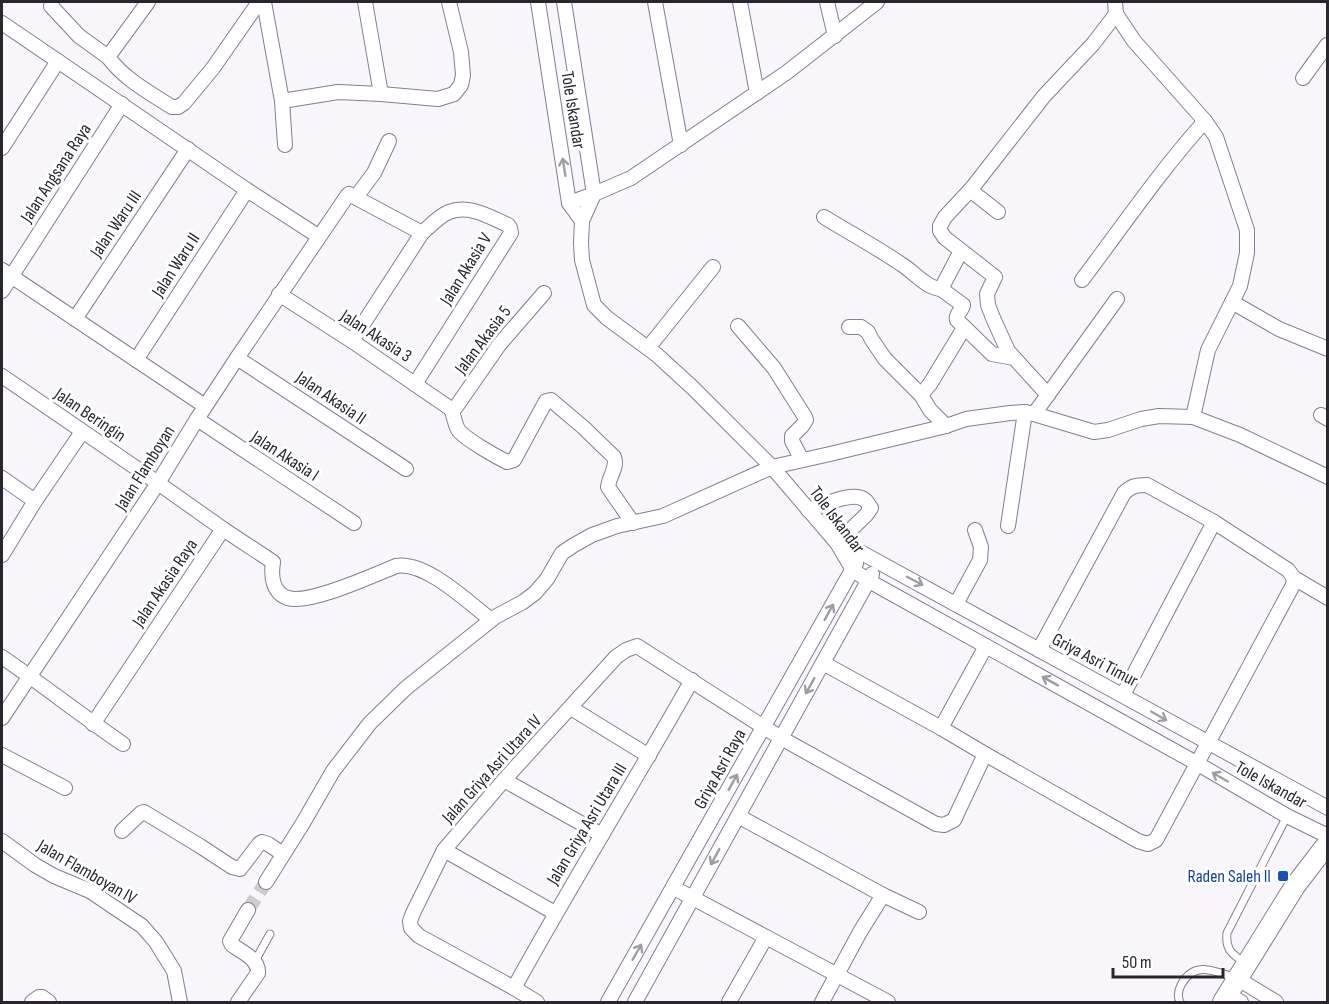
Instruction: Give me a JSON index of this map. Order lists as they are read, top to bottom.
{
  "streets": {
    "street": [
      "Tole Iskandar",
      "Jalan Angsana Raya",
      "Jalan Waru III",
      "Jalan Waru II",
      "Jalan Akasia V",
      "Jalan Akasia 3",
      "Jalan Akasia 5",
      "Jalan Akasia II",
      "Jalan Beringin",
      "Jalan Akasia I",
      "Jalan Flamboyan",
      "Jalan Akasia Raya",
      "Griya Asri Timur",
      "Jalan Griya Asri Utara IV",
      "Griya Asri Raya",
      "Jalan Griya Asri Utara III",
      "Jalan Flamboyan IV"
    ]
  },
  "crossings": [
    ["Tole Iskandar", "Griya Asri Timur"],
    ["Tole Iskandar", "Griya Asri Raya"],
    ["Jalan Akasia V", "Jalan Akasia 3"],
    ["Jalan Akasia 3", "Jalan Akasia 5"],
    ["Jalan Akasia 3", "Jalan Flamboyan"],
    ["Jalan Akasia II", "Jalan Flamboyan"],
    ["Jalan Beringin", "Jalan Flamboyan"],
    ["Jalan Beringin", "Jalan Akasia Raya"],
    ["Jalan Akasia I", "Jalan Flamboyan"],
    ["Jalan Flamboyan", "Jalan Akasia Raya"],
    ["Griya Asri Timur", "Griya Asri Raya"],
    ["Jalan Griya Asri Utara IV", "Jalan Griya Asri Utara III"]
  ],
  "places": {
    "transit": ["Raden Saleh II"]
  },
  "scale_bar": "50 m"
}
